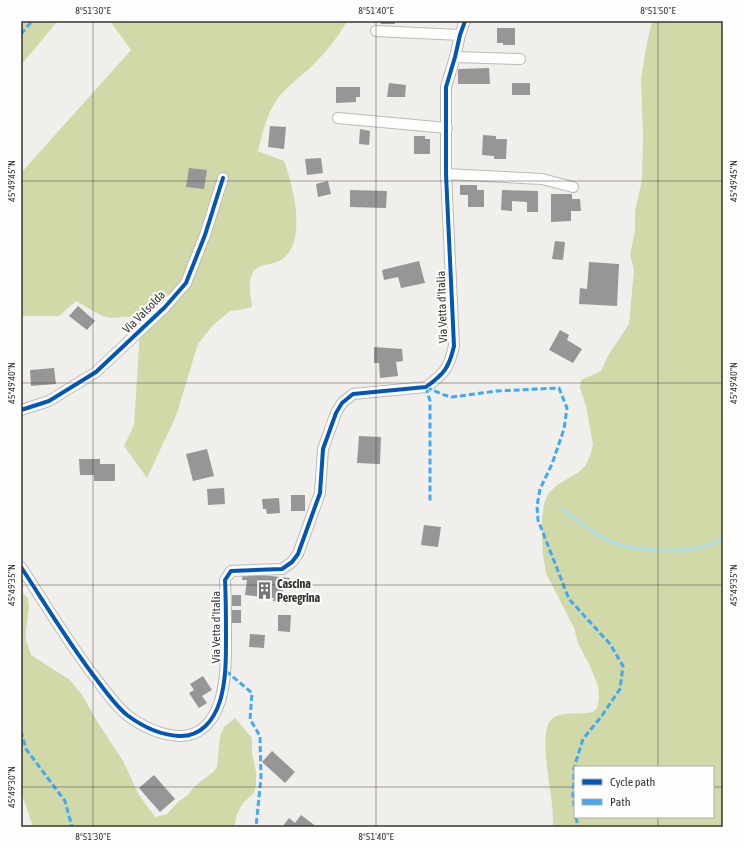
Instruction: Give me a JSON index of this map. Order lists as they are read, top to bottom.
{
  "streets": {
    "street": ["Via Vetta d'Italia", "Via Valsolda"]
  },
  "places": {
    "building": ["Cascina Peregrina"]
  },
  "legend": ["Cycle path", "Path"],
  "coordinates": [
    "8°51'30\"E",
    "8°51'40\"E",
    "8°51'50\"E",
    "45°49'45\"N",
    "45°49'40\"N",
    "45°49'35\"N",
    "45°49'30\"N"
  ]
}
